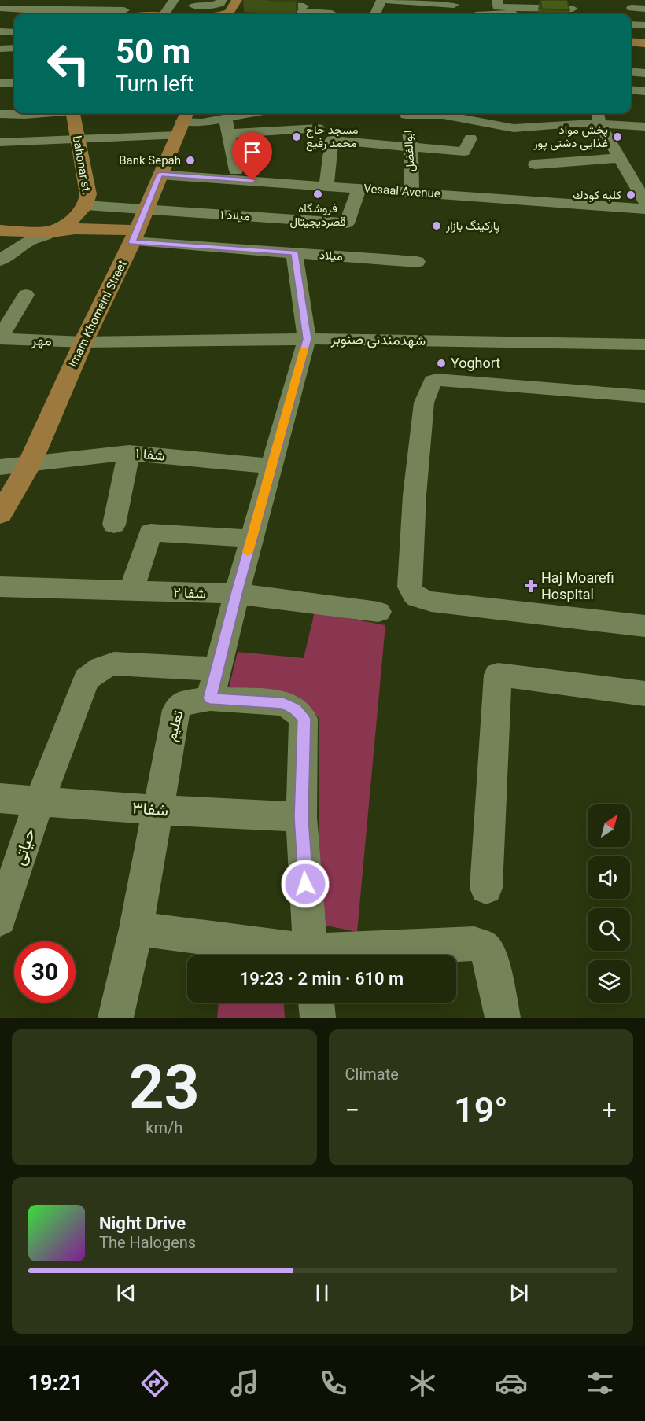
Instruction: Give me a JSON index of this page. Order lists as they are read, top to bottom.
{
  "streets": {
    "main road": ["bahonar st.", "Imam Khomeini Street"],
    "street": [
      "ابوالفضل",
      "Vesaal Avenue",
      "میلاد ۱",
      "میلاد",
      "شهدمندنی صنوبر",
      "مهر",
      "شفا ۱",
      "شفا ۲",
      "تعلیم",
      "شفا۳",
      "حیاتی"
    ]
  },
  "crossings": [
    ["ابوالفضل", "Vesaal Avenue"],
    ["bahonar st.", "میلاد ۱"],
    ["Vesaal Avenue", "میلاد ۱"],
    ["Vesaal Avenue", "Imam Khomeini Street"],
    ["میلاد ۱", "Imam Khomeini Street"],
    ["میلاد", "Imam Khomeini Street"],
    ["Imam Khomeini Street", "شهدمندنی صنوبر"],
    ["Imam Khomeini Street", "مهر"],
    ["Imam Khomeini Street", "شفا ۱"],
    ["شهدمندنی صنوبر", "مهر"],
    ["تعلیم", "شفا۳"],
    ["شفا۳", "حیاتی"]
  ],
  "places": {
    "other": [
      "مسجد حاج محمد رفیع",
      "پخش مواد غذایی دشتی پور",
      "Bank Sepah",
      "فروشگاه قصردیجیتال",
      "كلبه كودك",
      "پارکینگ بازار",
      "Yoghort"
    ],
    "health": ["Haj Moarefi Hospital"]
  },
  "north": "top right",
  "page": {
    "turn": ["50 m", "Turn left"],
    "limit": "30",
    "trip": "19:23 · 2 min · 610 m",
    "tile": [
      ["23", "km/h"],
      "Climate"
    ],
    "heat": ["−", "19°", "+"],
    "song": ["Night Drive", "The Halogens"],
    "tabs": "19:21"
  }
}
